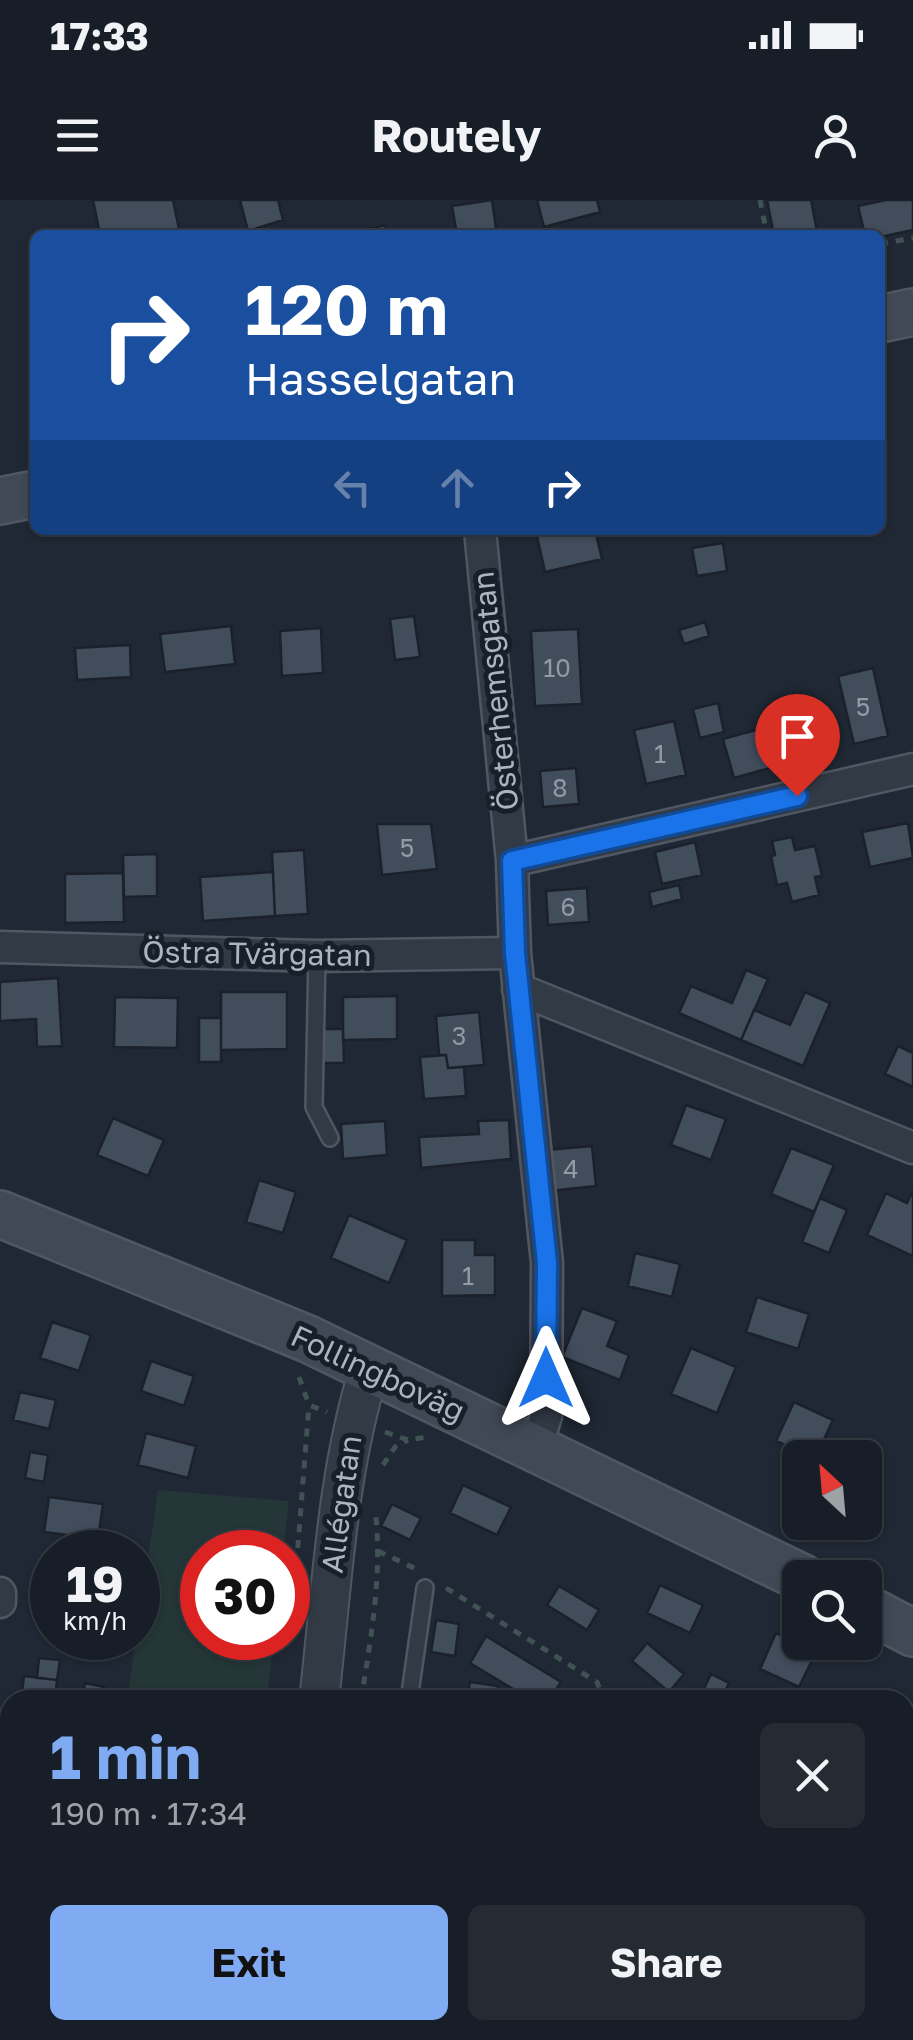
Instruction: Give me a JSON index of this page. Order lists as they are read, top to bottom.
{
  "streets": {
    "main road": ["Follingboväg"],
    "street": ["Österhemsgatan", "Östra Tvärgatan", "Allégatan"]
  },
  "crossings": [
    ["Österhemsgatan", "Östra Tvärgatan"],
    ["Österhemsgatan", "Follingboväg"],
    ["Follingboväg", "Allégatan"]
  ],
  "house_numbers": [
    "10",
    "5",
    "1",
    "8",
    "5",
    "6",
    "3",
    "4",
    "1"
  ],
  "north": "top left",
  "page": {
    "status": "17:33",
    "header": "Routely",
    "turn": ["120 m", "Hasselgatan"],
    "speed": "19 km/h",
    "limit": "30",
    "heading": ["1 min", "190 m · 17:34"],
    "buttons": ["Exit", "Share"]
  }
}
